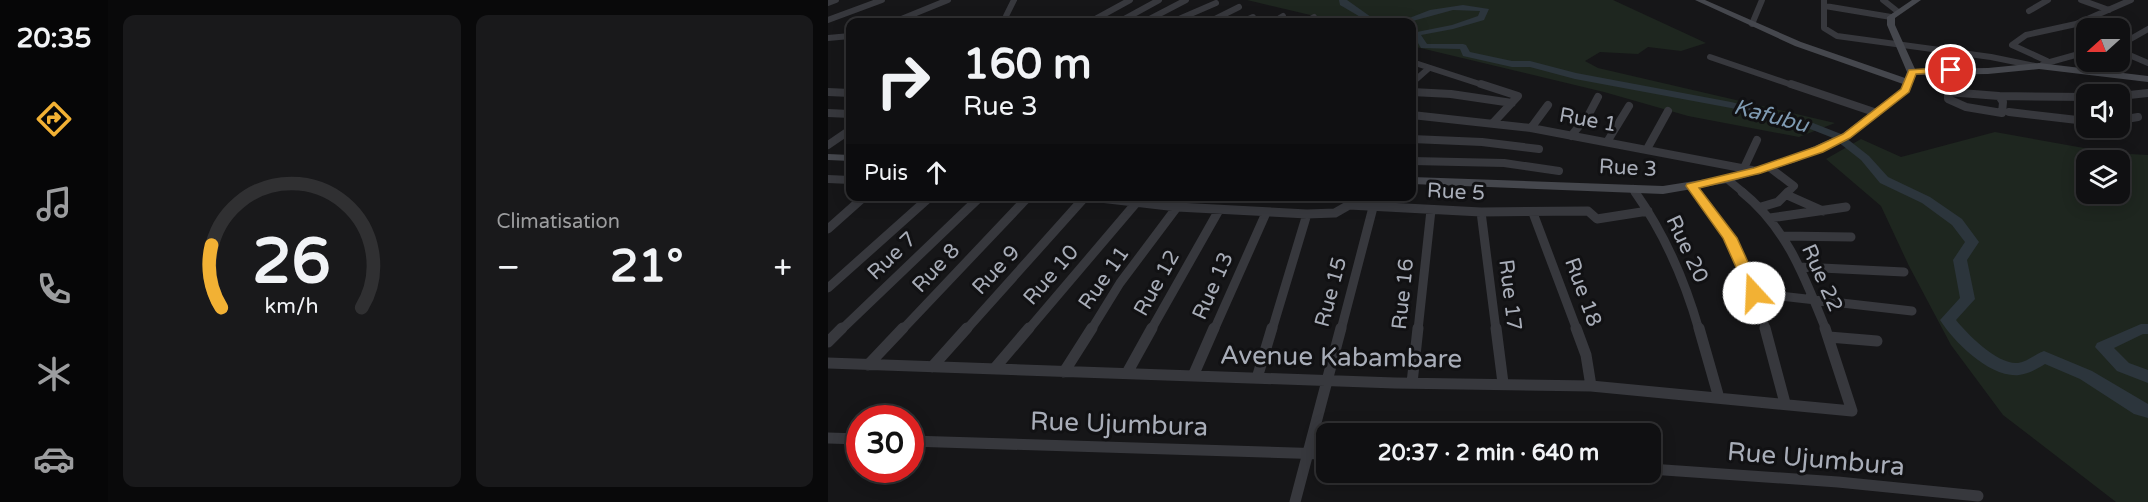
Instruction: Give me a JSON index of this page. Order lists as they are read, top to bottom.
{
  "streets": {
    "street": [
      "Rue 1",
      "Rue 3",
      "Rue 5",
      "Rue 20",
      "Rue 7",
      "Rue 8",
      "Rue 9",
      "Rue 10",
      "Rue 11",
      "Rue 22",
      "Rue 12",
      "Rue 13",
      "Rue 15",
      "Rue 18",
      "Rue 16",
      "Rue 17",
      "Avenue Kabambare",
      "Rue Ujumbura"
    ]
  },
  "crossings": [
    ["Rue 1", "Rue 3"],
    ["Rue 3", "Rue 20"],
    ["Rue 3", "Rue 22"],
    ["Rue 5", "Rue 20"],
    ["Rue 5", "Rue 10"],
    ["Rue 5", "Rue 11"],
    ["Rue 5", "Rue 12"],
    ["Rue 5", "Rue 13"],
    ["Rue 5", "Rue 15"],
    ["Rue 5", "Rue 18"],
    ["Rue 5", "Rue 16"],
    ["Rue 5", "Rue 17"],
    ["Rue 20", "Avenue Kabambare"],
    ["Rue 8", "Avenue Kabambare"],
    ["Rue 9", "Avenue Kabambare"],
    ["Rue 10", "Avenue Kabambare"],
    ["Rue 11", "Avenue Kabambare"],
    ["Rue 22", "Avenue Kabambare"],
    ["Rue 12", "Avenue Kabambare"],
    ["Rue 13", "Avenue Kabambare"],
    ["Rue 15", "Avenue Kabambare"],
    ["Rue 15", "Rue Ujumbura"],
    ["Rue 18", "Avenue Kabambare"],
    ["Rue 16", "Avenue Kabambare"],
    ["Rue 17", "Avenue Kabambare"]
  ],
  "water": ["Kafubu"],
  "north": "left",
  "page": {
    "tabs": "20:35",
    "tile": "Climatisation",
    "turn": ["160 m", "Rue 3"],
    "then": "Puis",
    "heat": ["−", "21°", "+"],
    "limit": "30",
    "trip": "20:37 · 2 min · 640 m",
    "gauge": ["26", "km/h"]
  }
}
